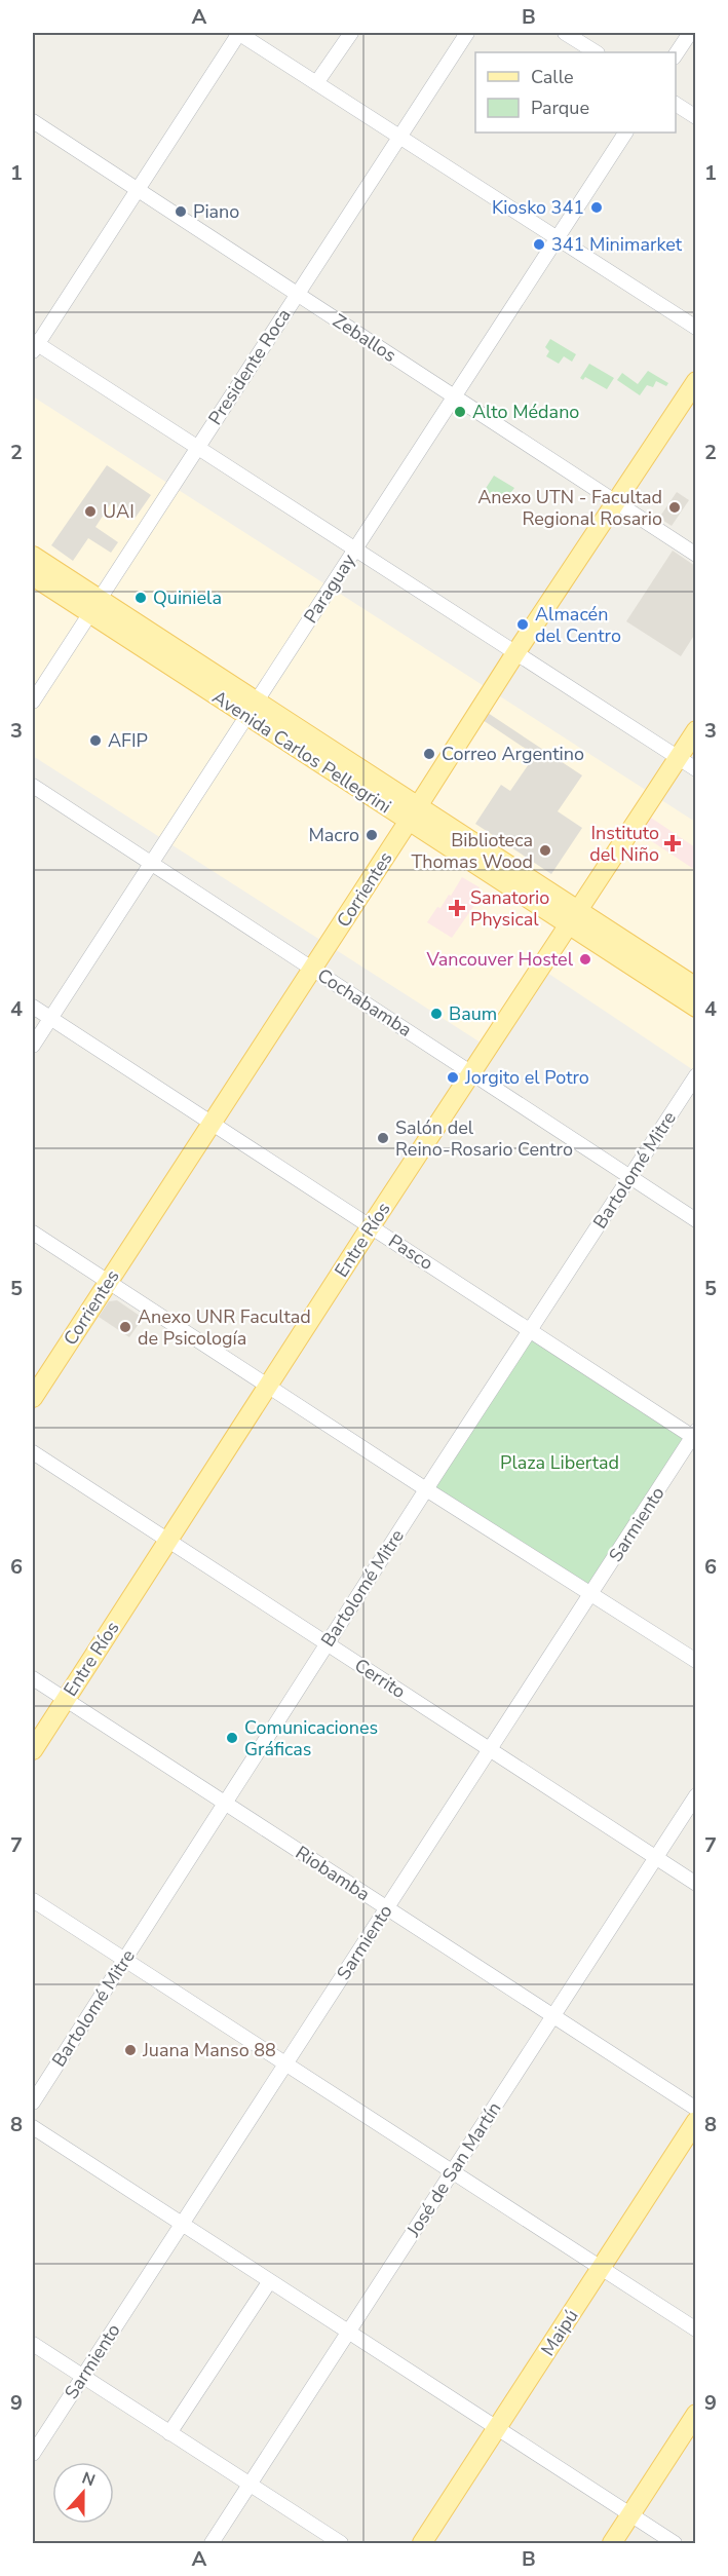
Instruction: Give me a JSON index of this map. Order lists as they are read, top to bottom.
{
  "streets": {
    "main road": [
      "Avenida Carlos Pellegrini",
      "Corrientes",
      "Entre Ríos",
      "Maipú"
    ],
    "street": [
      "Zeballos",
      "Presidente Roca",
      "Paraguay",
      "Cochabamba",
      "Bartolomé Mitre",
      "Pasco",
      "Sarmiento",
      "Cerrito",
      "Riobamba",
      "José de San Martín"
    ]
  },
  "crossings": [
    ["Zeballos", "Presidente Roca"],
    ["Zeballos", "Paraguay"],
    ["Zeballos", "Corrientes"],
    ["Presidente Roca", "Avenida Carlos Pellegrini"],
    ["Paraguay", "Avenida Carlos Pellegrini"],
    ["Paraguay", "Cochabamba"],
    ["Paraguay", "Pasco"],
    ["Avenida Carlos Pellegrini", "Corrientes"],
    ["Avenida Carlos Pellegrini", "Entre Ríos"],
    ["Corrientes", "Cochabamba"],
    ["Corrientes", "Pasco"],
    ["Cochabamba", "Bartolomé Mitre"],
    ["Cochabamba", "Entre Ríos"],
    ["Bartolomé Mitre", "Pasco"],
    ["Bartolomé Mitre", "Cerrito"],
    ["Bartolomé Mitre", "Riobamba"],
    ["Entre Ríos", "Pasco"],
    ["Entre Ríos", "Cerrito"],
    ["Entre Ríos", "Riobamba"],
    ["Pasco", "Sarmiento"],
    ["Sarmiento", "Cerrito"],
    ["Sarmiento", "Riobamba"],
    ["Cerrito", "José de San Martín"],
    ["Riobamba", "José de San Martín"]
  ],
  "parks": ["Plaza Libertad"],
  "places": {
    "other": [
      "Kiosko 341",
      "Piano",
      "341 Minimarket",
      "Alto Médano",
      "Anexo UTN - Facultad Regional Rosario",
      "UAI",
      "Quiniela",
      "Almacén del Centro",
      "AFIP",
      "Correo Argentino",
      "Macro",
      "Biblioteca Thomas Wood",
      "Vancouver Hostel",
      "Baum",
      "Jorgito el Potro",
      "Salón del Reino-Rosario Centro",
      "Anexo UNR Facultad de Psicología",
      "Comunicaciones Gráficas",
      "Juana Manso 88"
    ],
    "health": ["Instituto del Niño", "Sanatorio Physical"]
  },
  "legend": ["Calle", "Parque"],
  "north": "top",
  "grid": {
    "columns": ["A", "B"],
    "rows": [
      "1",
      "2",
      "3",
      "4",
      "5",
      "6",
      "7",
      "8",
      "9"
    ]
  }
}
